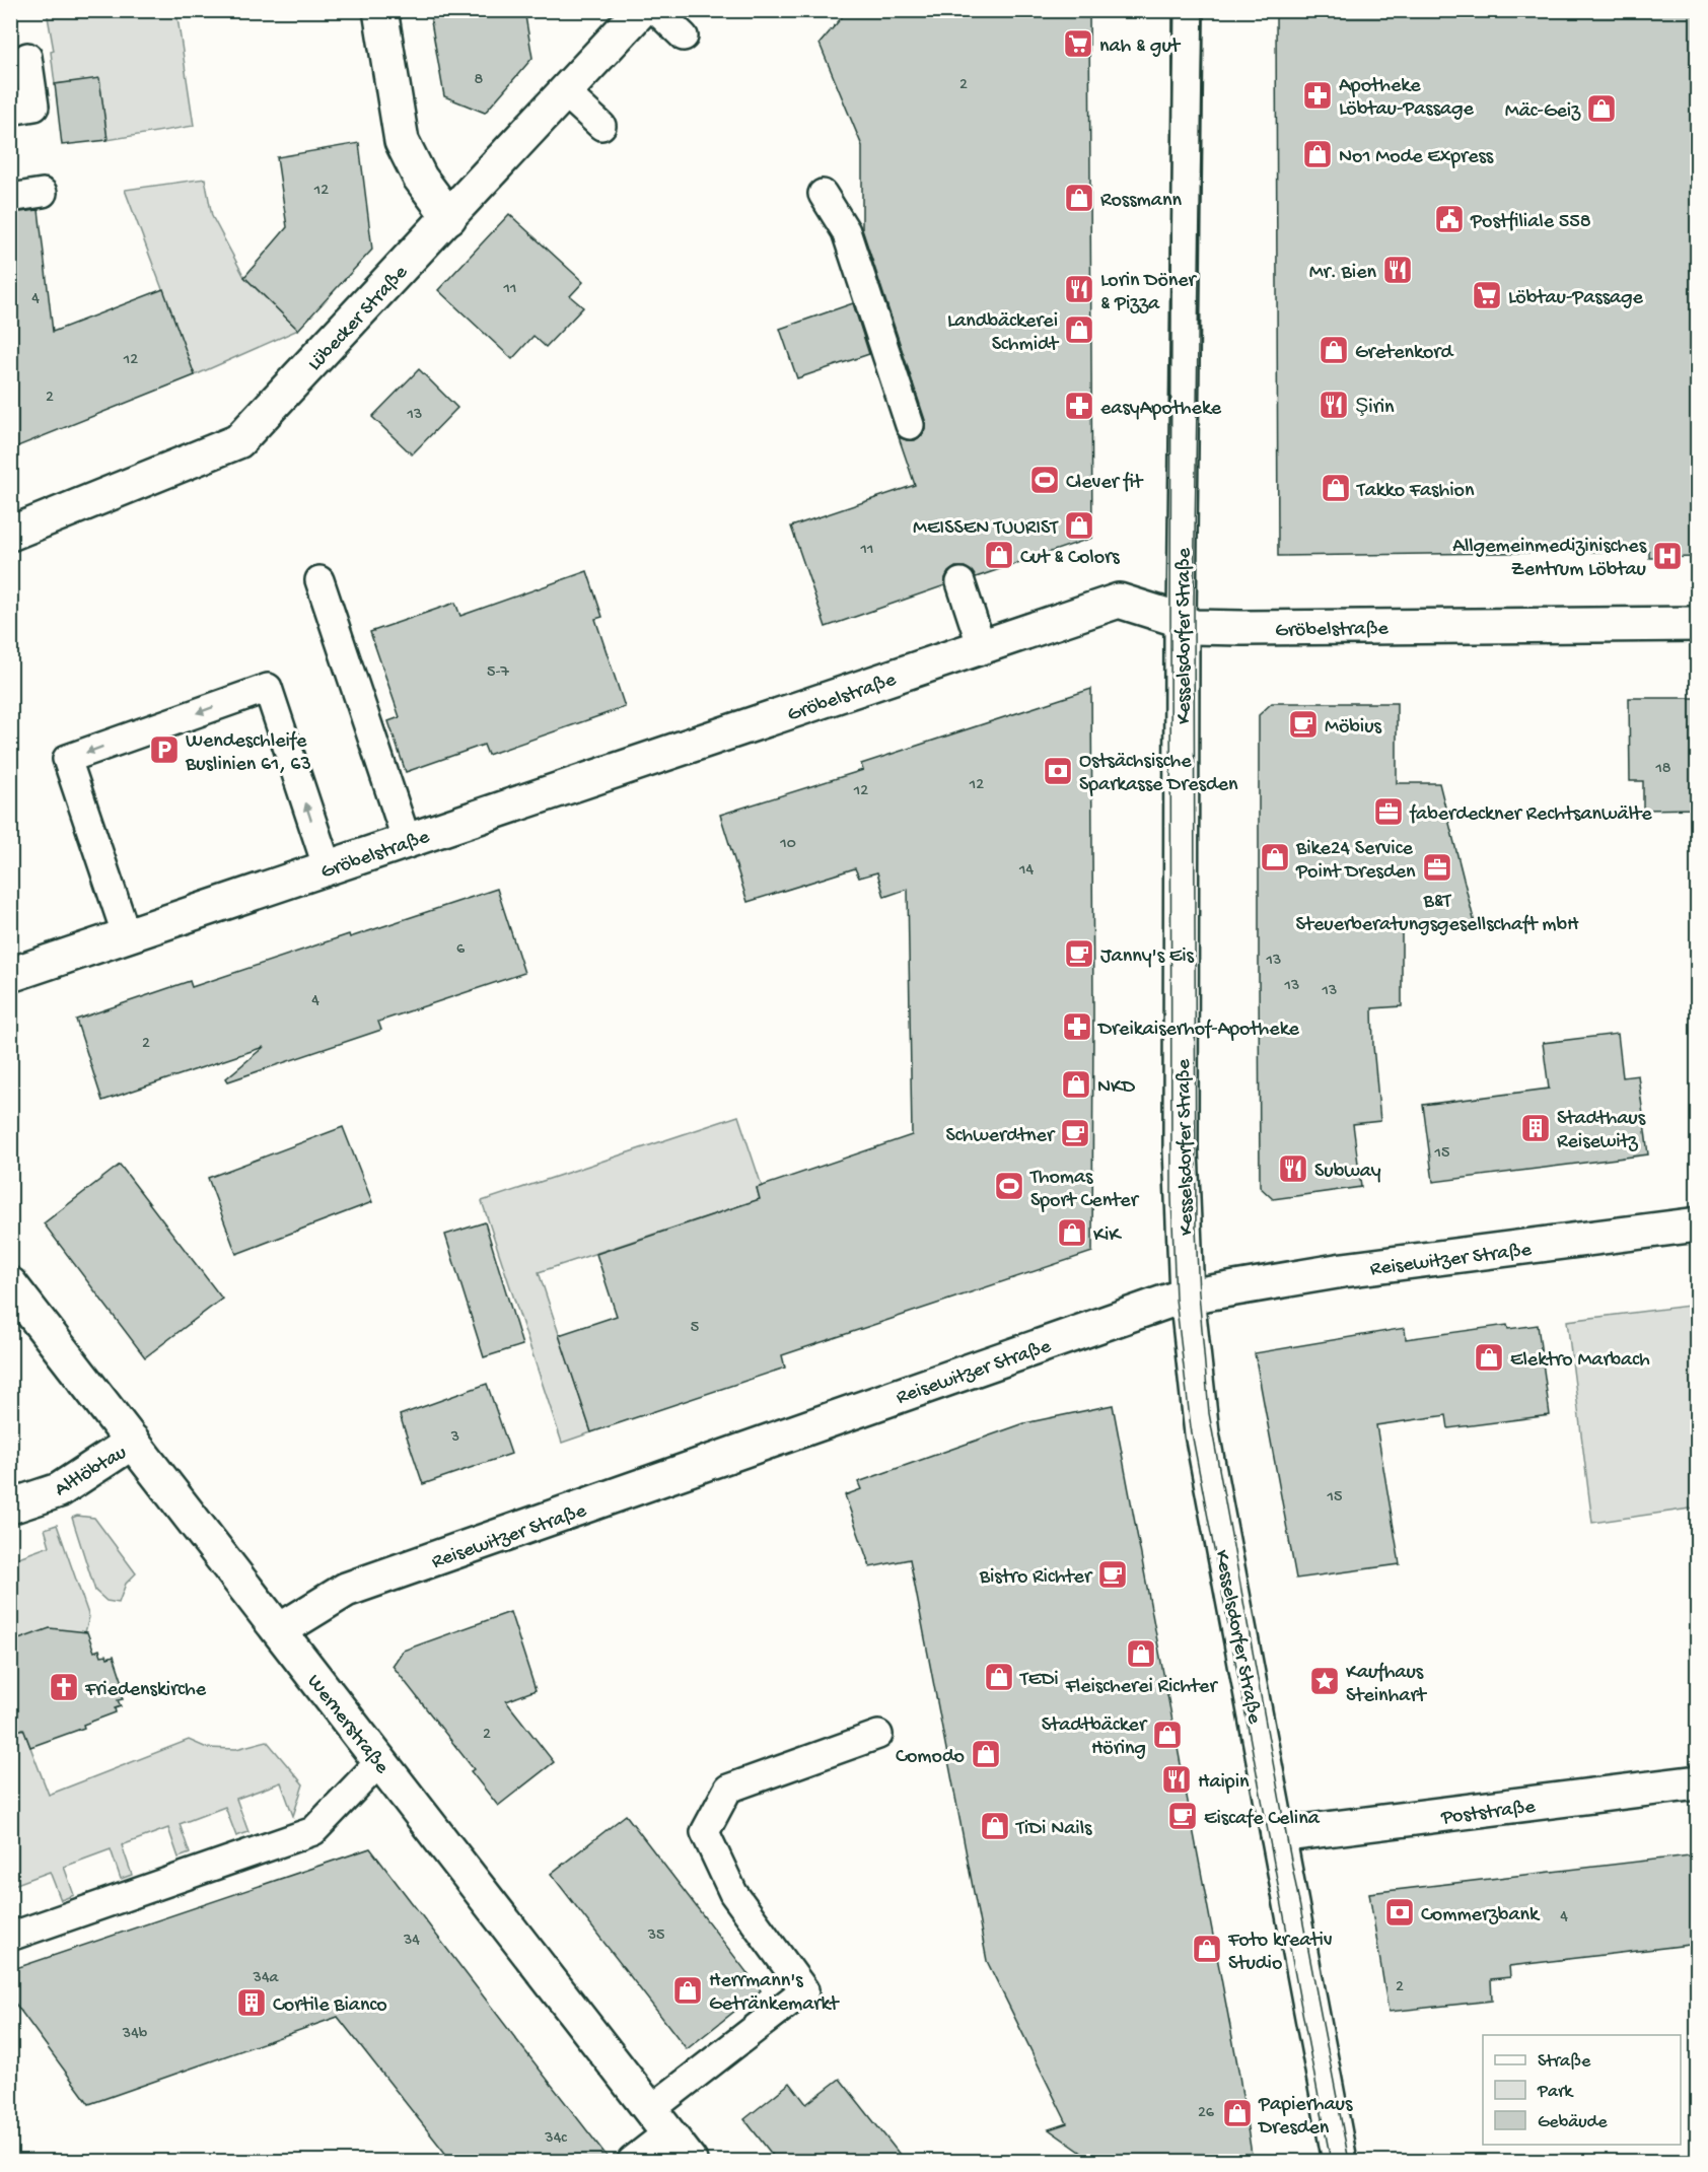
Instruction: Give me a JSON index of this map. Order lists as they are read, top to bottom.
{
  "streets": {
    "street": [
      "Lübecker Straße",
      "Gröbelstraße",
      "Kesselsdorfer Straße",
      "Reisewitzer Straße",
      "Altlöbtau",
      "Wernerstraße",
      "Poststraße"
    ]
  },
  "crossings": [
    ["Gröbelstraße", "Kesselsdorfer Straße"],
    ["Kesselsdorfer Straße", "Reisewitzer Straße"],
    ["Kesselsdorfer Straße", "Poststraße"],
    ["Reisewitzer Straße", "Wernerstraße"],
    ["Altlöbtau", "Wernerstraße"]
  ],
  "places": {
    "supermarket": ["nah & gut", "Löbtau-Passage"],
    "pharmacy": ["Apotheke Löbtau-Passage", "easyApotheke", "Dreikaiserhof-Apotheke"],
    "shop": [
      "Mäc-Geiz",
      "No1 Mode Express",
      "Rossmann",
      "Landbäckerei Schmidt",
      "Gretenkord",
      "Takko Fashion",
      "MEISSEN TUURIST",
      "Cut & Colors",
      "Bike24 Service Point Dresden",
      "NKD",
      "KiK",
      "Elektro Marbach",
      "Fleischerei Richter",
      "TEDi",
      "Stadtbäcker Höring",
      "Comodo",
      "TiDi Nails",
      "Foto kreativ Studio",
      "Herrmann's Getränkemarkt",
      "Papierhaus Dresden"
    ],
    "public building": ["Postfiliale 558"],
    "restaurant": [
      "Mr. Bien",
      "Lorin Döner & Pizza",
      "Şirin",
      "Subway",
      "Haipin"
    ],
    "sports": ["Clever fit", "Thomas Sport Center"],
    "hospital": ["Allgemeinmedizinisches Zentrum Löbtau"],
    "cafe": [
      "Möbius",
      "Janny's Eis",
      "Schwerdtner",
      "Bistro Richter",
      "Eiscafe Celina"
    ],
    "parking": ["Wendeschleife Buslinien 61, 63"],
    "bank": ["Ostsächsische Sparkasse Dresden", "Commerzbank"],
    "office": ["faberdeckner Rechtsanwälte", "B&T Steuerberatungsgesellschaft mbH"],
    "building": ["Stadthaus Reisewitz", "Cortile Bianco"],
    "place": ["Kaufhaus Steinhart"],
    "church": ["Friedenskirche"]
  },
  "house_numbers": [
    "8",
    "2",
    "12",
    "11",
    "4",
    "12",
    "2",
    "13",
    "11",
    "5-7",
    "18",
    "12",
    "12",
    "10",
    "14",
    "6",
    "13",
    "13",
    "13",
    "4",
    "2",
    "15",
    "5",
    "3",
    "15",
    "2",
    "4",
    "35",
    "34",
    "34a",
    "2",
    "34b",
    "26",
    "34c"
  ],
  "legend": ["Straße", "Park", "Gebäude"]
}
